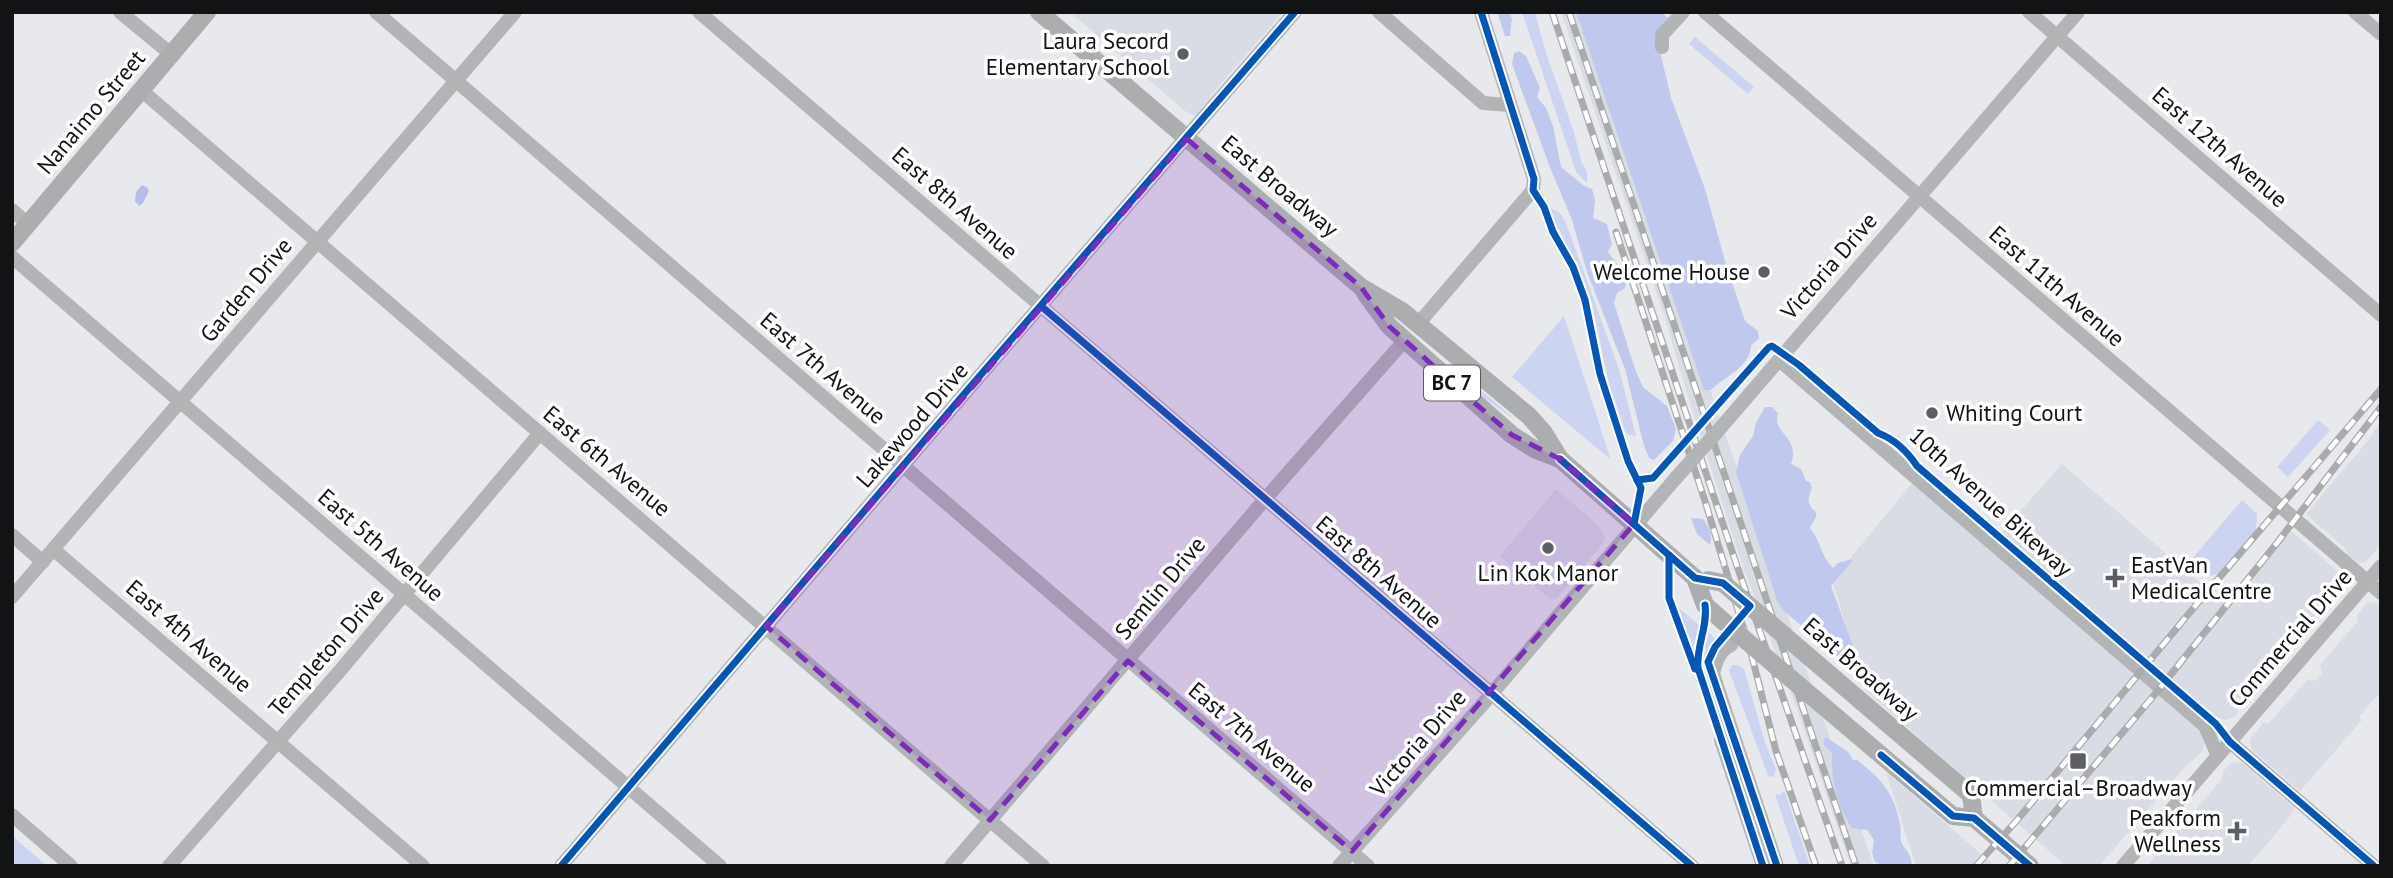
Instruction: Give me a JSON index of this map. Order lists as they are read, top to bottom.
{
  "streets": {
    "main road": ["Nanaimo Street", "East Broadway", "BC 7"],
    "street": [
      "East 12th Avenue",
      "East 8th Avenue",
      "Victoria Drive",
      "East 11th Avenue",
      "Garden Drive",
      "East 7th Avenue",
      "Lakewood Drive",
      "East 6th Avenue",
      "East 5th Avenue",
      "Semlin Drive",
      "East 4th Avenue",
      "Commercial Drive",
      "Templeton Drive"
    ],
    "cycle path": ["10th Avenue Bikeway"]
  },
  "crossings": [
    ["Nanaimo Street", "East 6th Avenue"],
    ["East 12th Avenue", "Victoria Drive"],
    ["East Broadway", "Victoria Drive"],
    ["East Broadway", "Lakewood Drive"],
    ["East Broadway", "Semlin Drive"],
    ["East 8th Avenue", "Victoria Drive"],
    ["East 8th Avenue", "Lakewood Drive"],
    ["East 8th Avenue", "Semlin Drive"],
    ["Victoria Drive", "East 11th Avenue"],
    ["Victoria Drive", "East 7th Avenue"],
    ["East 11th Avenue", "Commercial Drive"],
    ["Garden Drive", "East 7th Avenue"],
    ["Garden Drive", "East 6th Avenue"],
    ["Garden Drive", "East 5th Avenue"],
    ["Garden Drive", "East 4th Avenue"],
    ["East 7th Avenue", "Lakewood Drive"],
    ["East 7th Avenue", "Semlin Drive"],
    ["Lakewood Drive", "East 6th Avenue"],
    ["Lakewood Drive", "East 5th Avenue"],
    ["East 6th Avenue", "Semlin Drive"],
    ["East 6th Avenue", "Templeton Drive"],
    ["East 5th Avenue", "Templeton Drive"],
    ["East 4th Avenue", "Templeton Drive"]
  ],
  "places": {
    "other": [
      "Laura Secord Elementary School",
      "Welcome House",
      "Whiting Court",
      "Lin Kok Manor"
    ],
    "health": ["EastVan MedicalCentre", "Peakform Wellness"],
    "transit": ["Commercial–Broadway"]
  }
}
